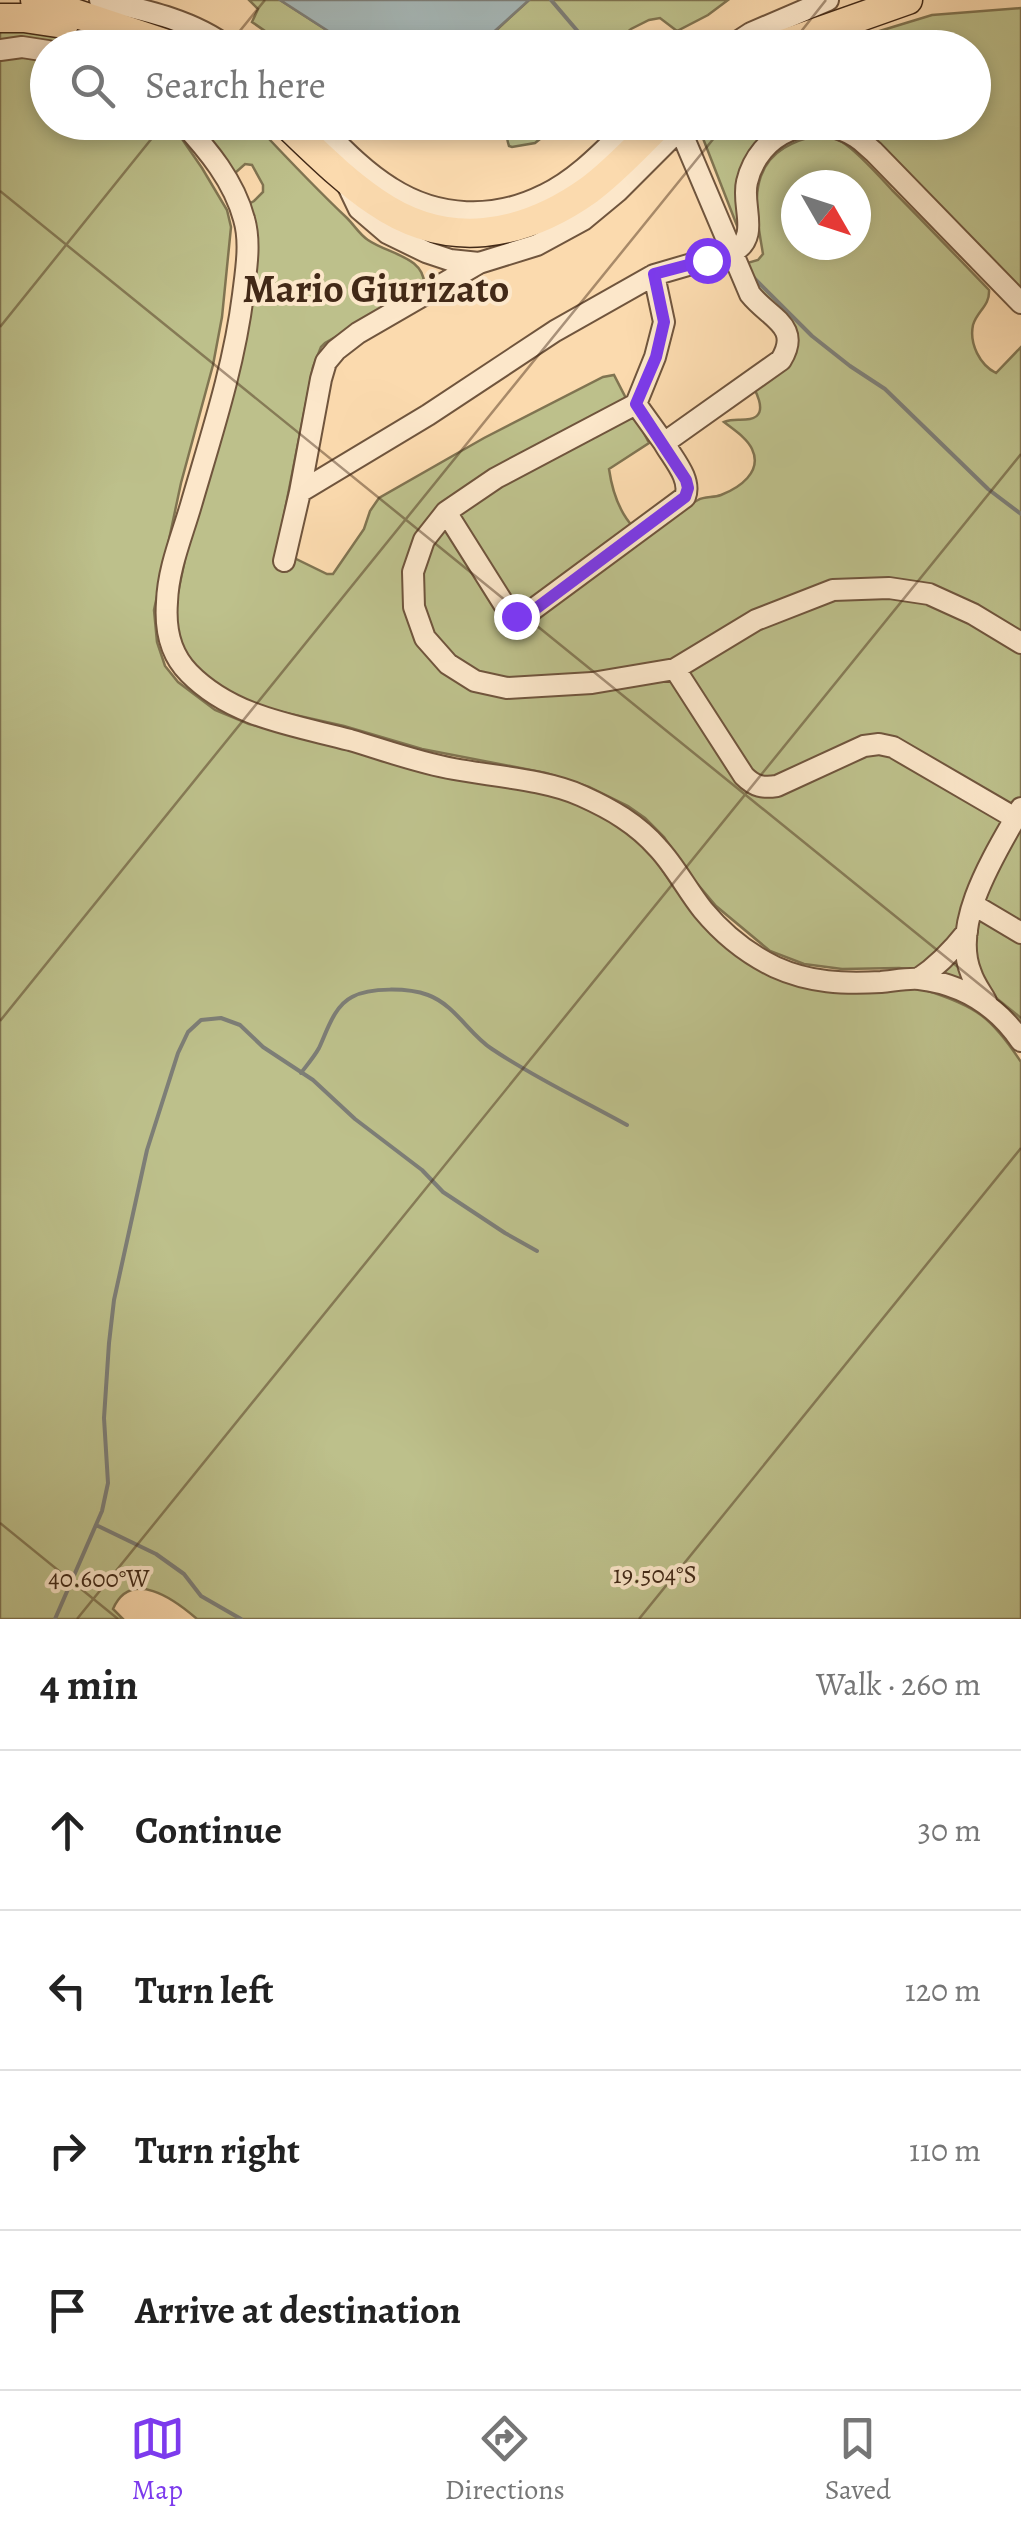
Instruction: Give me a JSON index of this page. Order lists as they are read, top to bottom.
{
  "districts": ["Mario Giurizato"],
  "north": "bottom right",
  "page": {
    "search": "Search here",
    "heading": ["4 min", "Walk · 260 m"],
    "list": [
      ["Continue", "30 m"],
      ["Turn left", "120 m"],
      ["Turn right", "110 m"],
      "Arrive at destination"
    ],
    "nav": ["Map", "Directions", "Saved"]
  },
  "coordinates": ["19.504°S", "40.600°W"]
}
